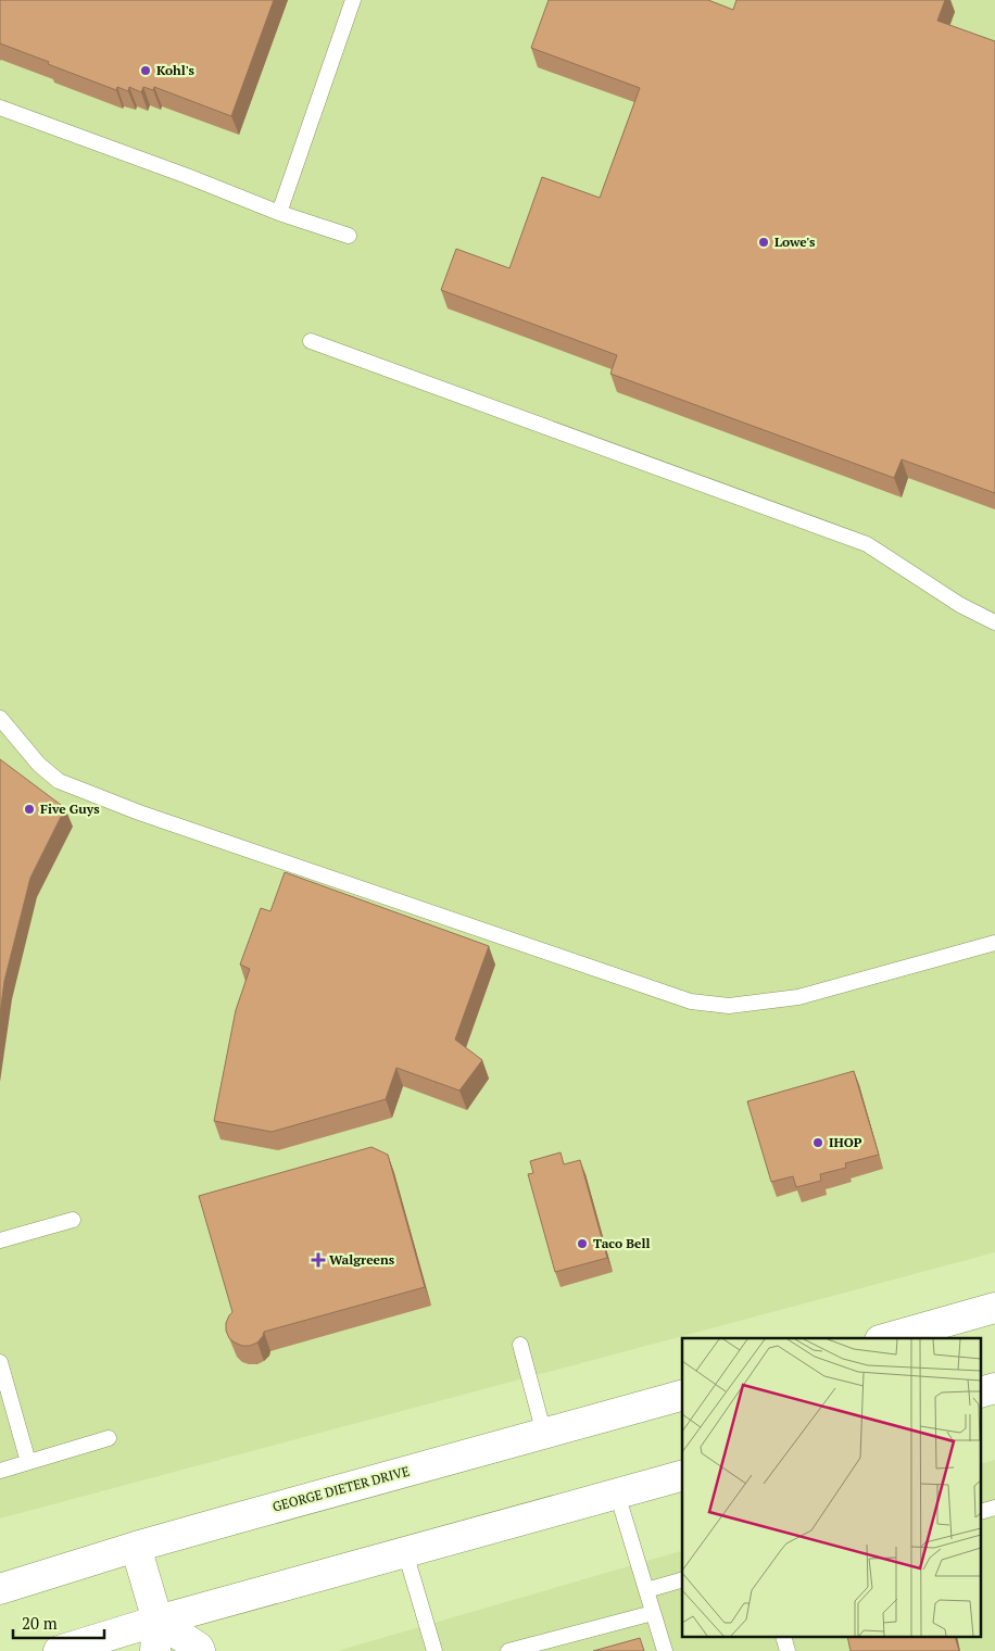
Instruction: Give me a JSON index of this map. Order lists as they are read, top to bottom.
{
  "streets": {
    "main road": ["GEORGE DIETER DRIVE"]
  },
  "places": {
    "other": [
      "Kohl's",
      "Lowe's",
      "Five Guys",
      "IHOP",
      "Taco Bell"
    ],
    "health": ["Walgreens"]
  },
  "scale_bar": "20 m"
}
